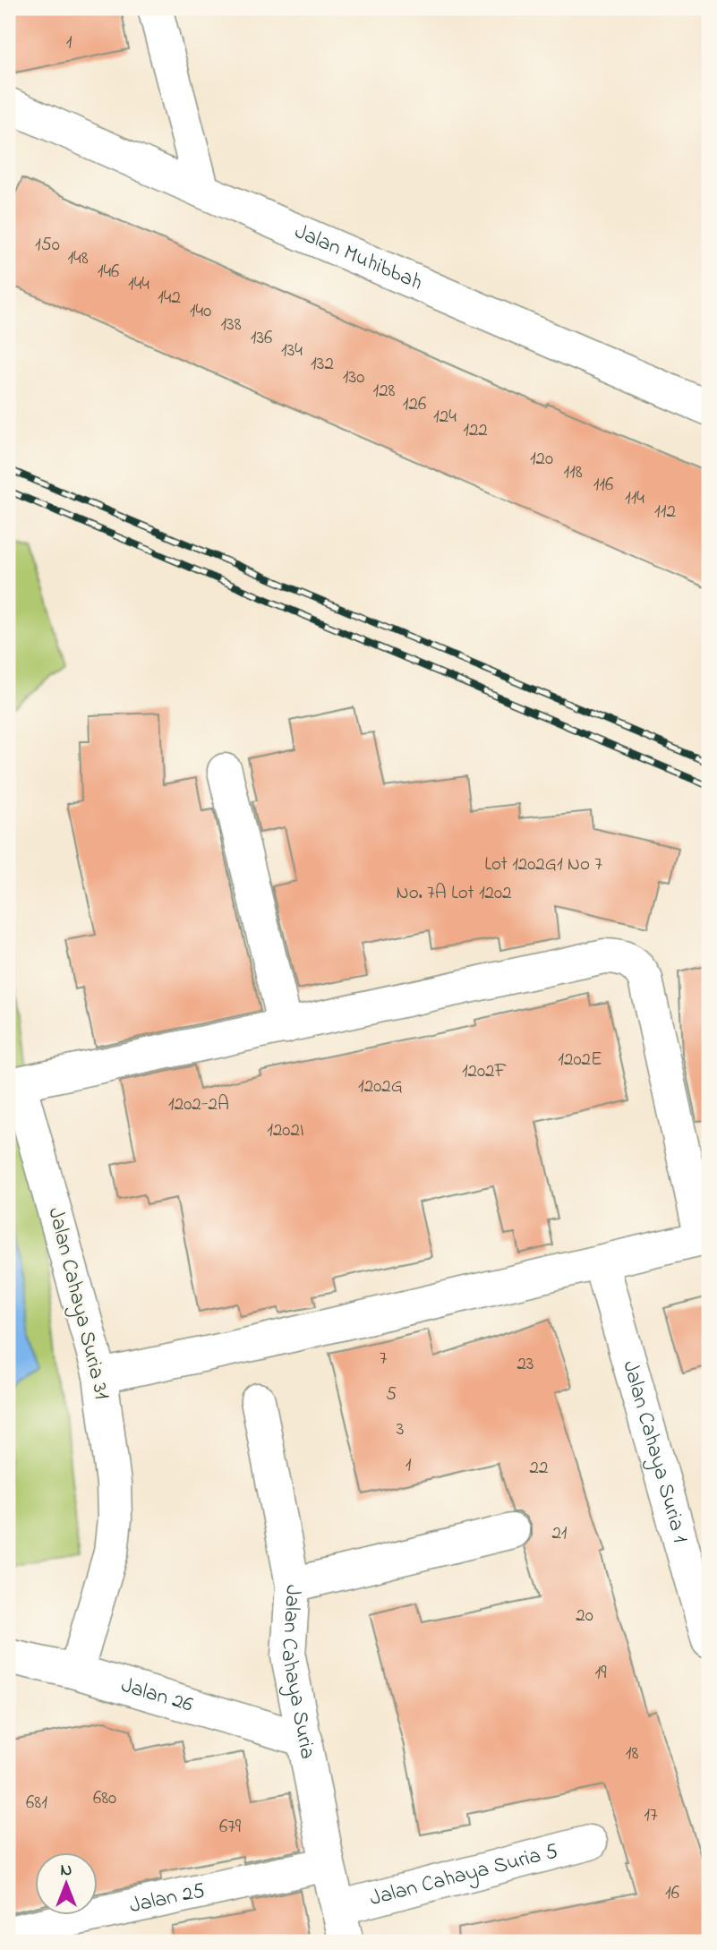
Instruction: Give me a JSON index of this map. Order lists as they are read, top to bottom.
{
  "streets": {
    "street": [
      "Jalan Muhibbah",
      "Jalan Cahaya Suria 31",
      "Jalan Cahaya Suria 1",
      "Jalan Cahaya Suria",
      "Jalan 26",
      "Jalan Cahaya Suria 5",
      "Jalan 25"
    ]
  },
  "crossings": [
    ["Jalan Cahaya Suria 31", "Jalan 26"],
    ["Jalan Cahaya Suria", "Jalan 26"],
    ["Jalan Cahaya Suria", "Jalan Cahaya Suria 5"],
    ["Jalan Cahaya Suria", "Jalan 25"]
  ],
  "house_numbers": [
    "1",
    "150",
    "148",
    "146",
    "144",
    "142",
    "140",
    "138",
    "136",
    "134",
    "132",
    "130",
    "128",
    "126",
    "124",
    "122",
    "120",
    "118",
    "116",
    "114",
    "112",
    "Lot 1202G1 No 7",
    "No. 7A Lot 1202",
    "1202E",
    "1202F",
    "1202G",
    "1202-2A",
    "1202I",
    "7",
    "23",
    "5",
    "3",
    "1",
    "22",
    "21",
    "20",
    "19",
    "18",
    "680",
    "681",
    "17",
    "679",
    "16"
  ],
  "north": "top"
}
